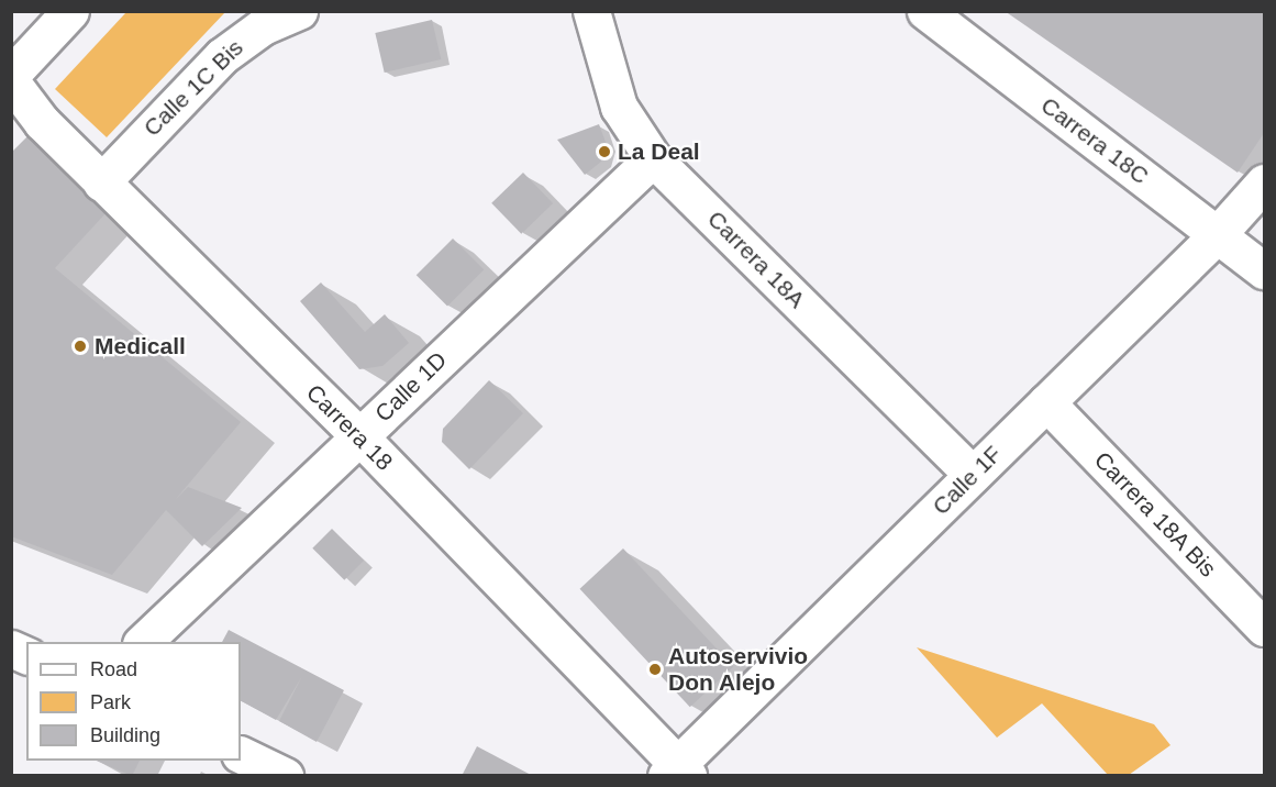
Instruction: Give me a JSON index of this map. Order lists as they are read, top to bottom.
{
  "streets": {
    "street": [
      "Calle 1C Bis",
      "Carrera 18C",
      "Carrera 18A",
      "Calle 1D",
      "Carrera 18",
      "Calle 1F",
      "Carrera 18A Bis"
    ]
  },
  "crossings": [
    ["Calle 1C Bis", "Carrera 18"],
    ["Carrera 18C", "Calle 1F"],
    ["Carrera 18A", "Calle 1D"],
    ["Carrera 18A", "Calle 1F"],
    ["Calle 1D", "Carrera 18"],
    ["Carrera 18", "Calle 1F"],
    ["Calle 1F", "Carrera 18A Bis"]
  ],
  "places": ["La Deal", "Medicall", "Autoservivio Don Alejo"],
  "legend": ["Road", "Park", "Building"]
}
